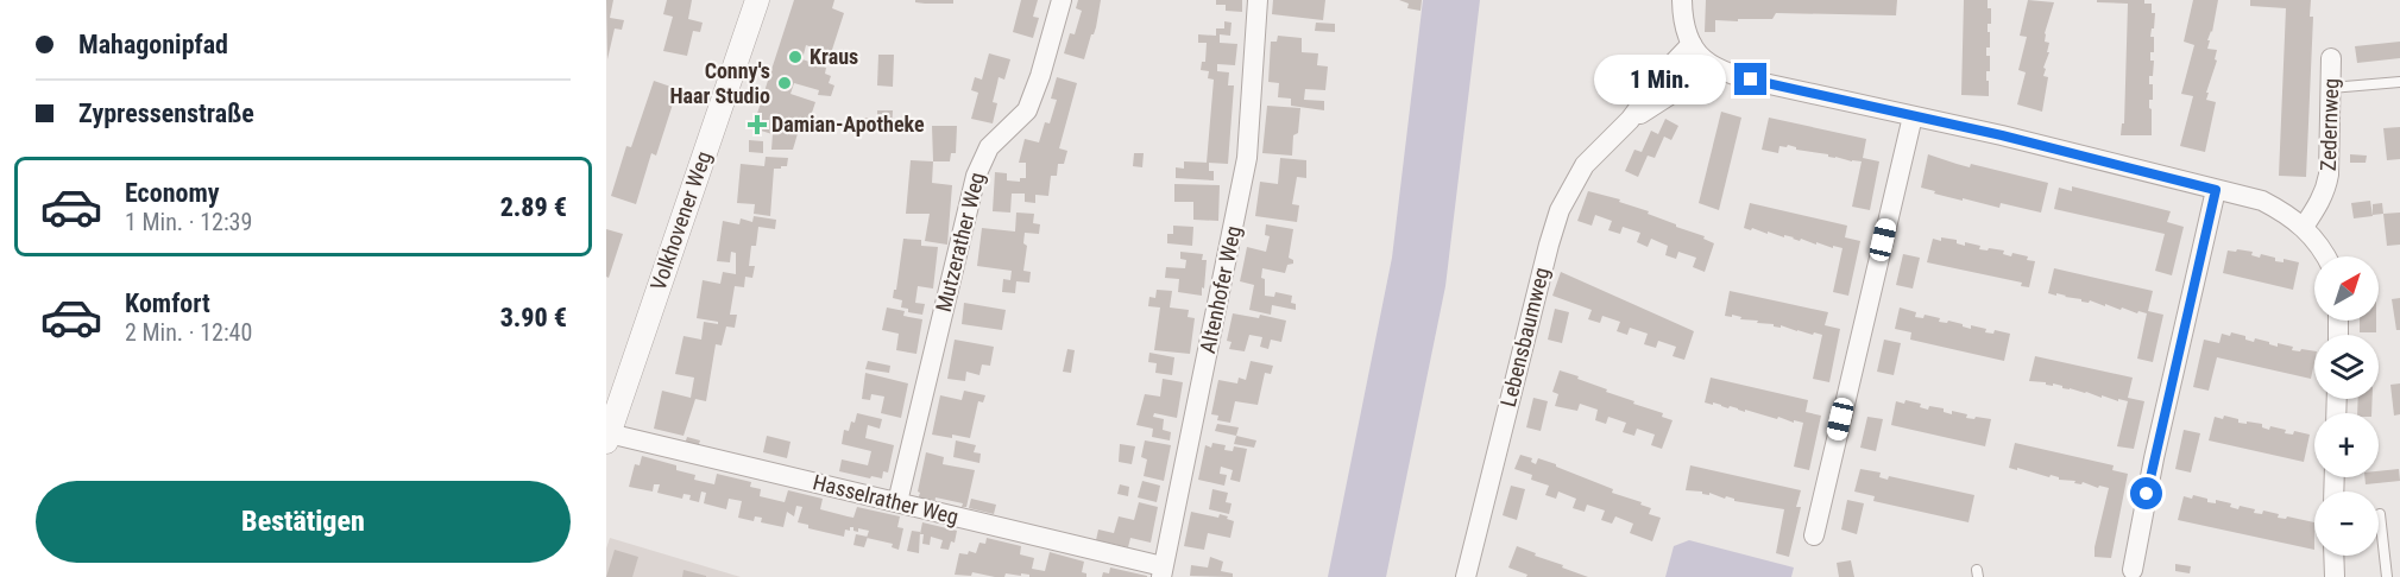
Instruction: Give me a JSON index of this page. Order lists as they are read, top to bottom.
{
  "streets": {
    "street": [
      "Zedernweg",
      "Volkhovener Weg",
      "Mutzerather Weg",
      "Altenhofer Weg",
      "Lebensbaumweg",
      "Hasselrather Weg"
    ]
  },
  "crossings": [
    ["Volkhovener Weg", "Hasselrather Weg"],
    ["Mutzerather Weg", "Hasselrather Weg"],
    ["Altenhofer Weg", "Hasselrather Weg"]
  ],
  "places": {
    "other": ["Kraus", "Conny's Haar Studio"],
    "health": ["Damian-Apotheke"]
  },
  "north": "top right",
  "page": {
    "banner": ["Mahagonipfad", "Zypressenstraße"],
    "bubble": "1 Min.",
    "list": [
      {
        "name": "Economy",
        "note": "1 Min. · 12:39",
        "value": "2.89 €"
      },
      {
        "name": "Komfort",
        "note": "2 Min. · 12:40",
        "value": "3.90 €"
      }
    ],
    "map_buttons": ["+", "−"],
    "buttons": "Bestätigen"
  }
}
